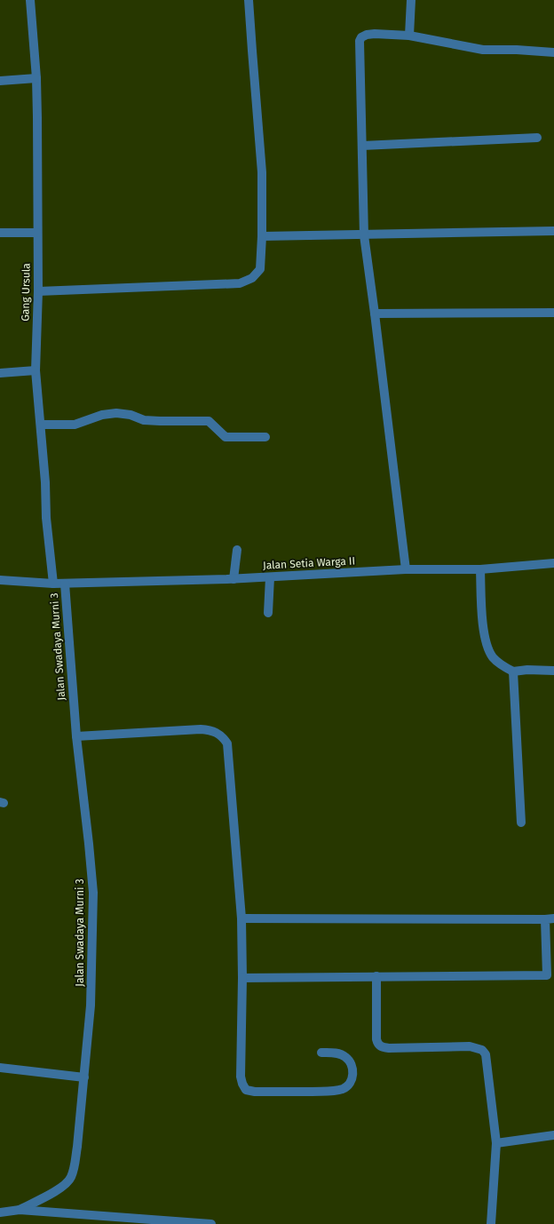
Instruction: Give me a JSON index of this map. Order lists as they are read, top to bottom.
{
  "streets": {
    "street": ["Gang Ursula", "Jalan Setia Warga II", "Jalan Swadaya Murni 3"]
  },
  "crossings": [
    ["Gang Ursula", "Jalan Setia Warga II"],
    ["Jalan Setia Warga II", "Jalan Swadaya Murni 3"]
  ]
}
